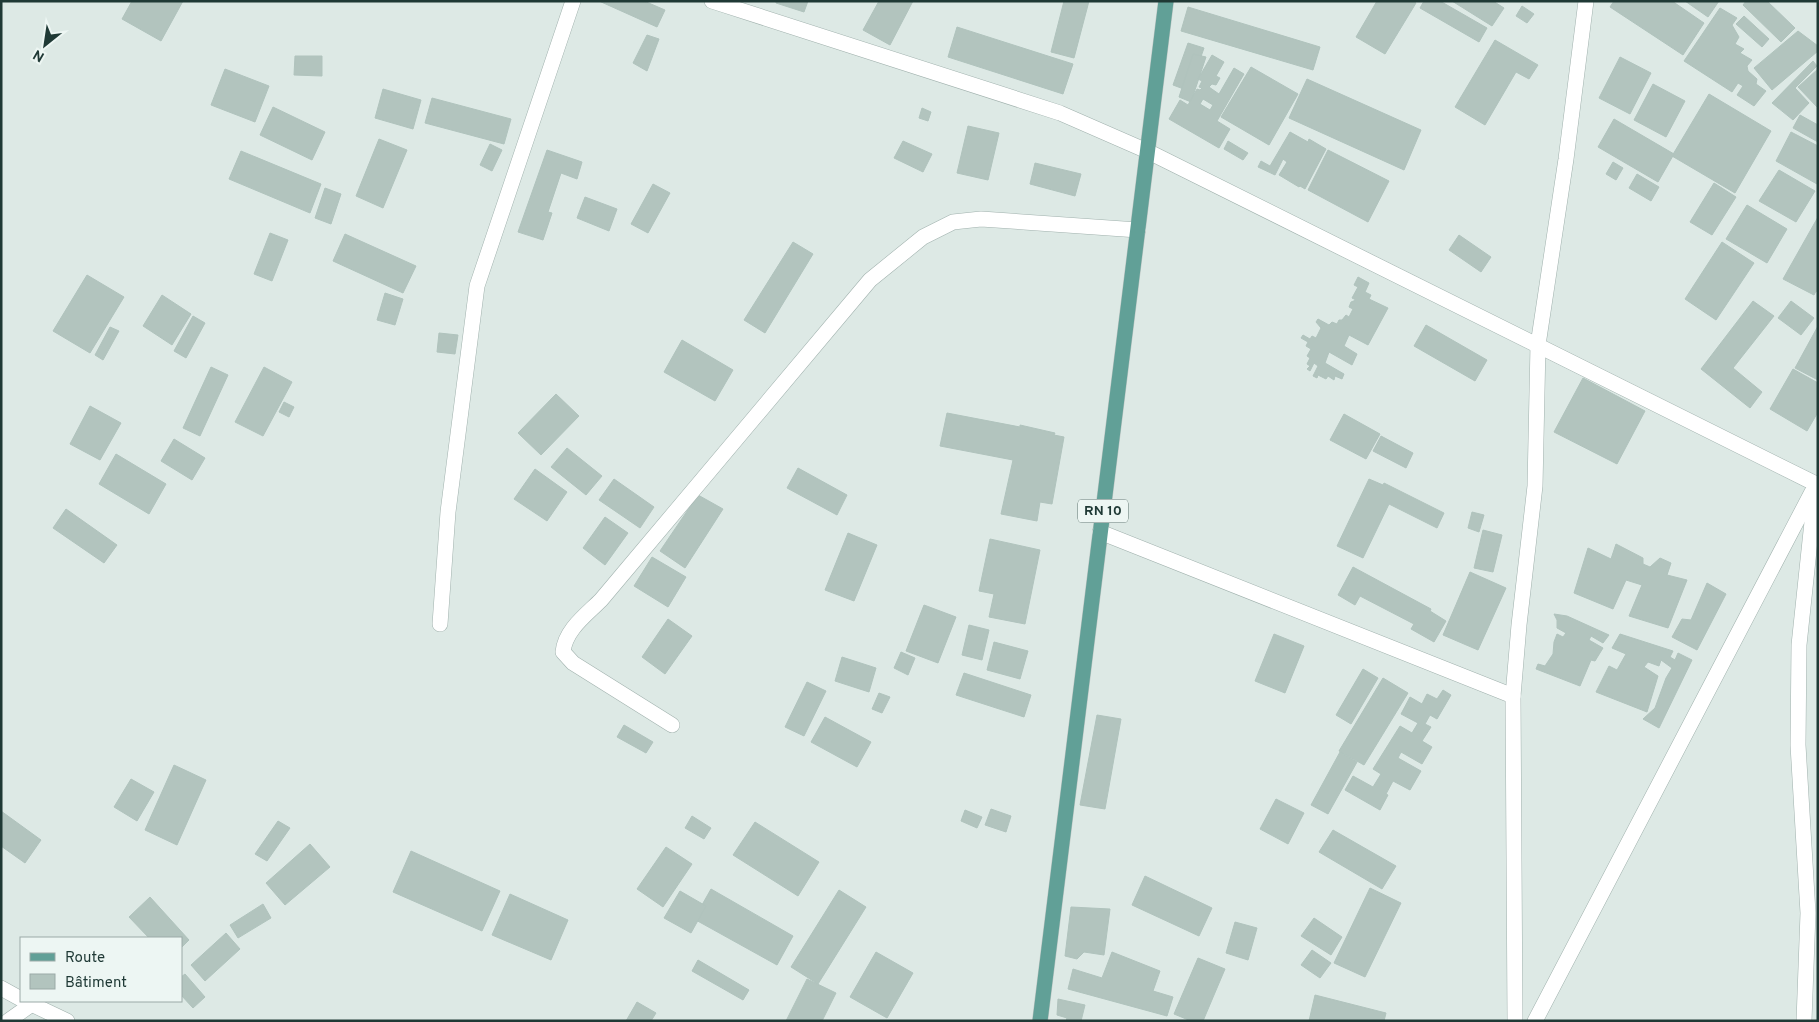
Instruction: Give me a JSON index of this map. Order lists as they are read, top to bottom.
{
  "streets": {
    "main road": ["RN 10"]
  },
  "legend": ["Route", "Bâtiment"],
  "north": "bottom left"
}
